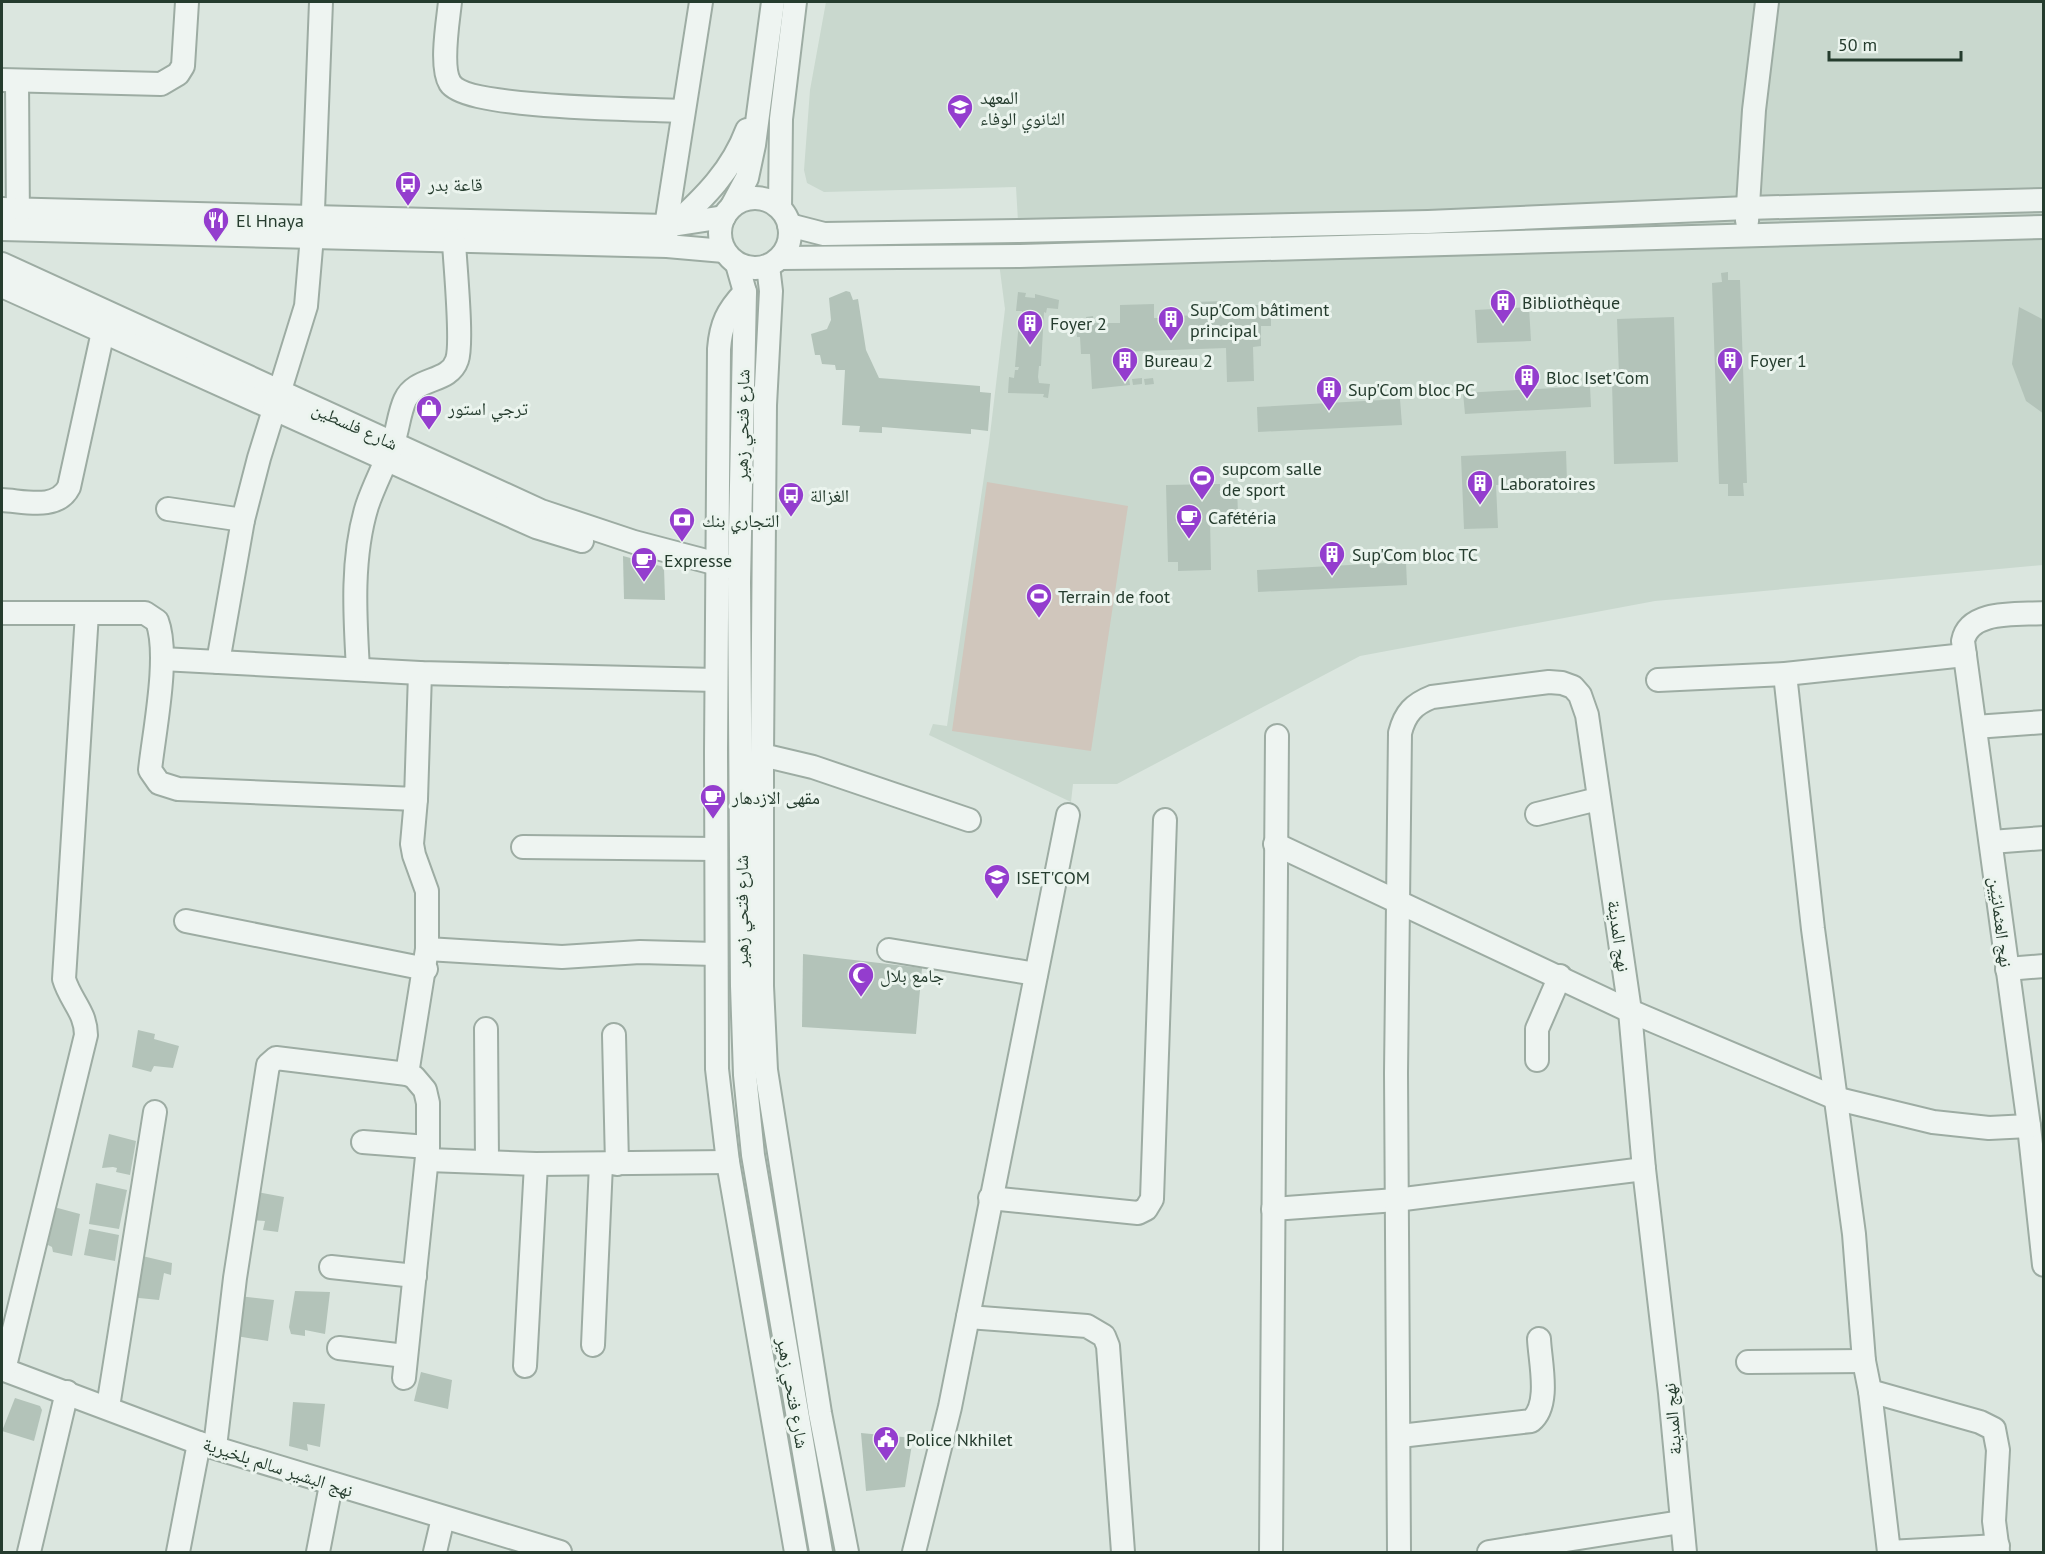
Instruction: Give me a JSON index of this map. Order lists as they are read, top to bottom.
{
  "streets": {
    "street": [
      "شارع فتحي زهير",
      "شارع فلسطين",
      "نهج العثمانيّين",
      "نهج المدينة",
      "نهج البشير سالم بلخيرية"
    ]
  },
  "crossings": [
    ["شارع فتحي زهير", "شارع فلسطين"]
  ],
  "places": {
    "school or university": ["المعهد الثانوي الوفاء", "ISET'COM"],
    "bus stop": ["قاعة بدر", "الغزالة"],
    "restaurant": ["El Hnaya"],
    "building": [
      "Bibliothèque",
      "Sup'Com bâtiment principal",
      "Foyer 2",
      "Bureau 2",
      "Foyer 1",
      "Bloc Iset'Com",
      "Sup'Com bloc PC",
      "Laboratoires",
      "Sup'Com bloc TC"
    ],
    "shop": ["ترجي استور"],
    "sports": ["supcom salle de sport", "Terrain de foot"],
    "cafe": ["Cafétéria", "Expresse", "مقهى الازدهار"],
    "bank": ["التجاري بنك"],
    "mosque": ["جامع بلال"],
    "public building": ["Police Nkhilet"]
  },
  "scale_bar": "50 m"
}
